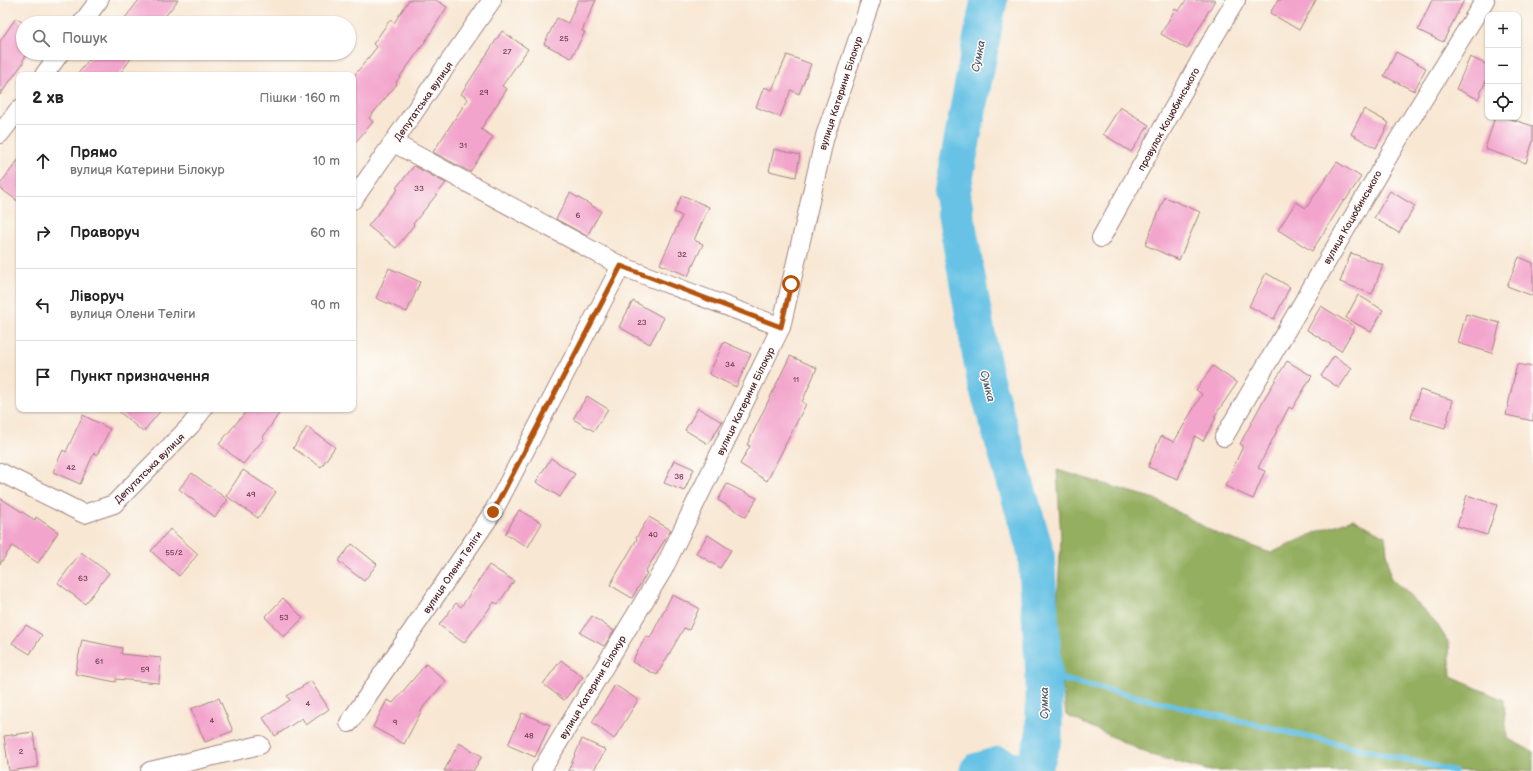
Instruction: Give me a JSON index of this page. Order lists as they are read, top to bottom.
{
  "streets": {
    "street": [
      "вулиця Катерини Білокур",
      "Депутатська вулиця",
      "провулок Коцюбинського",
      "вулиця Коцюбинського",
      "вулиця Олени Теліги"
    ]
  },
  "water": ["Сумка"],
  "house_numbers": [
    "25",
    "27",
    "29",
    "31",
    "33",
    "6",
    "32",
    "23",
    "34",
    "11",
    "42",
    "38",
    "49",
    "40",
    "55/2",
    "63",
    "53",
    "61",
    "59",
    "4",
    "4",
    "9",
    "48",
    "2"
  ],
  "page": {
    "map_buttons": ["+", "−"],
    "search": "Пошук",
    "heading": ["2 хв", "Пішки · 160 m"],
    "list": [
      ["Прямо", "вулиця Катерини Білокур", "10 m"],
      ["Праворуч", "60 m"],
      ["Ліворуч", "вулиця Олени Теліги", "90 m"],
      "Пункт призначення"
    ]
  }
}
